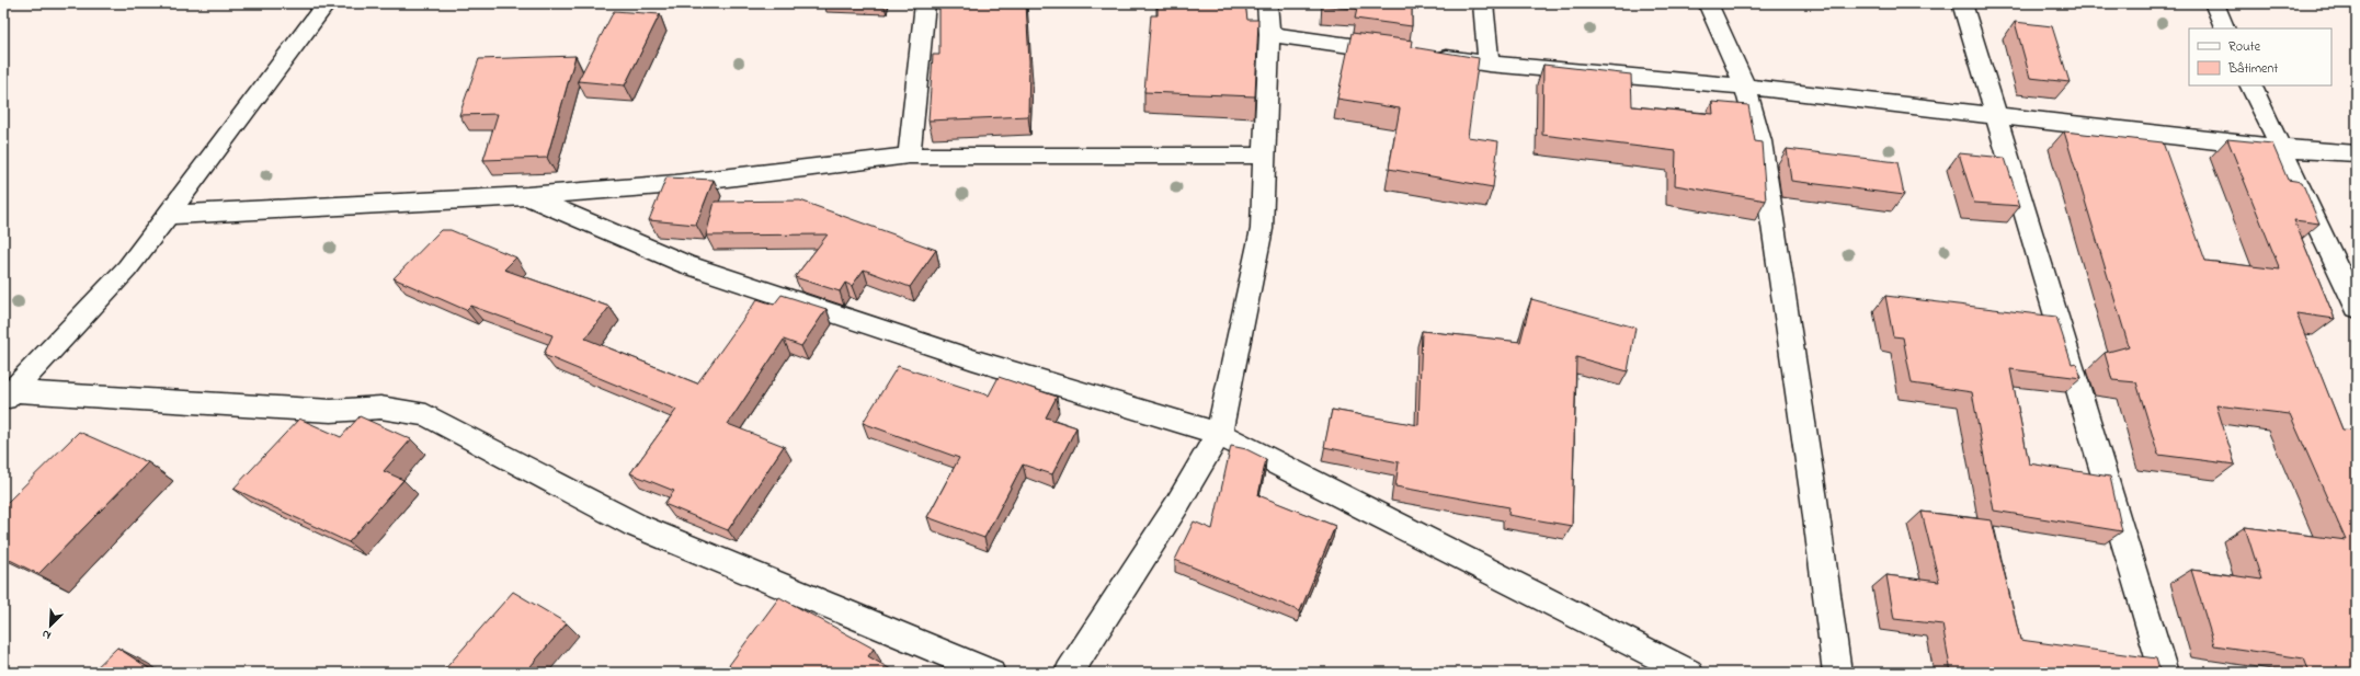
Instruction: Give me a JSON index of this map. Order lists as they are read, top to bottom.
{
  "legend": ["Route", "Bâtiment"],
  "north": "bottom left"
}
